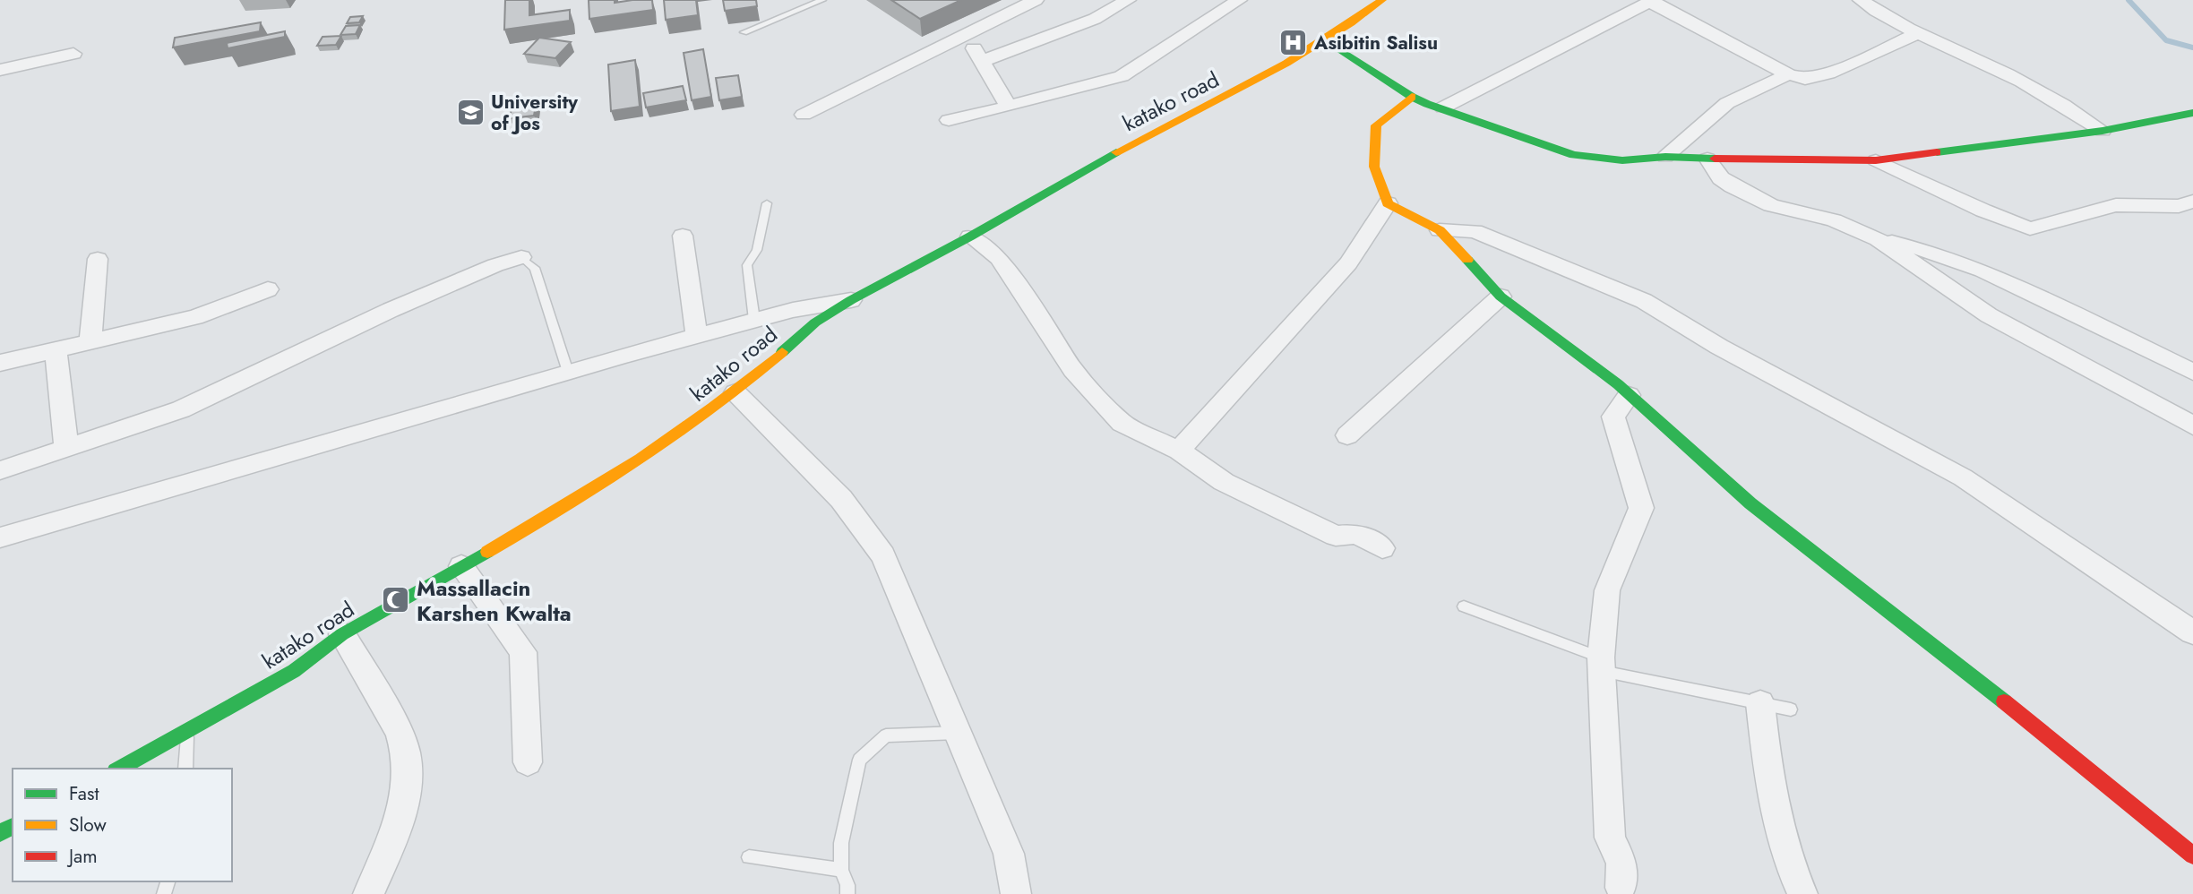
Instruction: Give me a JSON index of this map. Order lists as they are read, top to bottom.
{
  "streets": {
    "street": ["katako road"]
  },
  "places": {
    "hospital": ["Asibitin Salisu"],
    "school or university": ["University of Jos"],
    "mosque": ["Massallacin Karshen Kwalta"]
  },
  "legend": ["Fast", "Slow", "Jam"]
}
